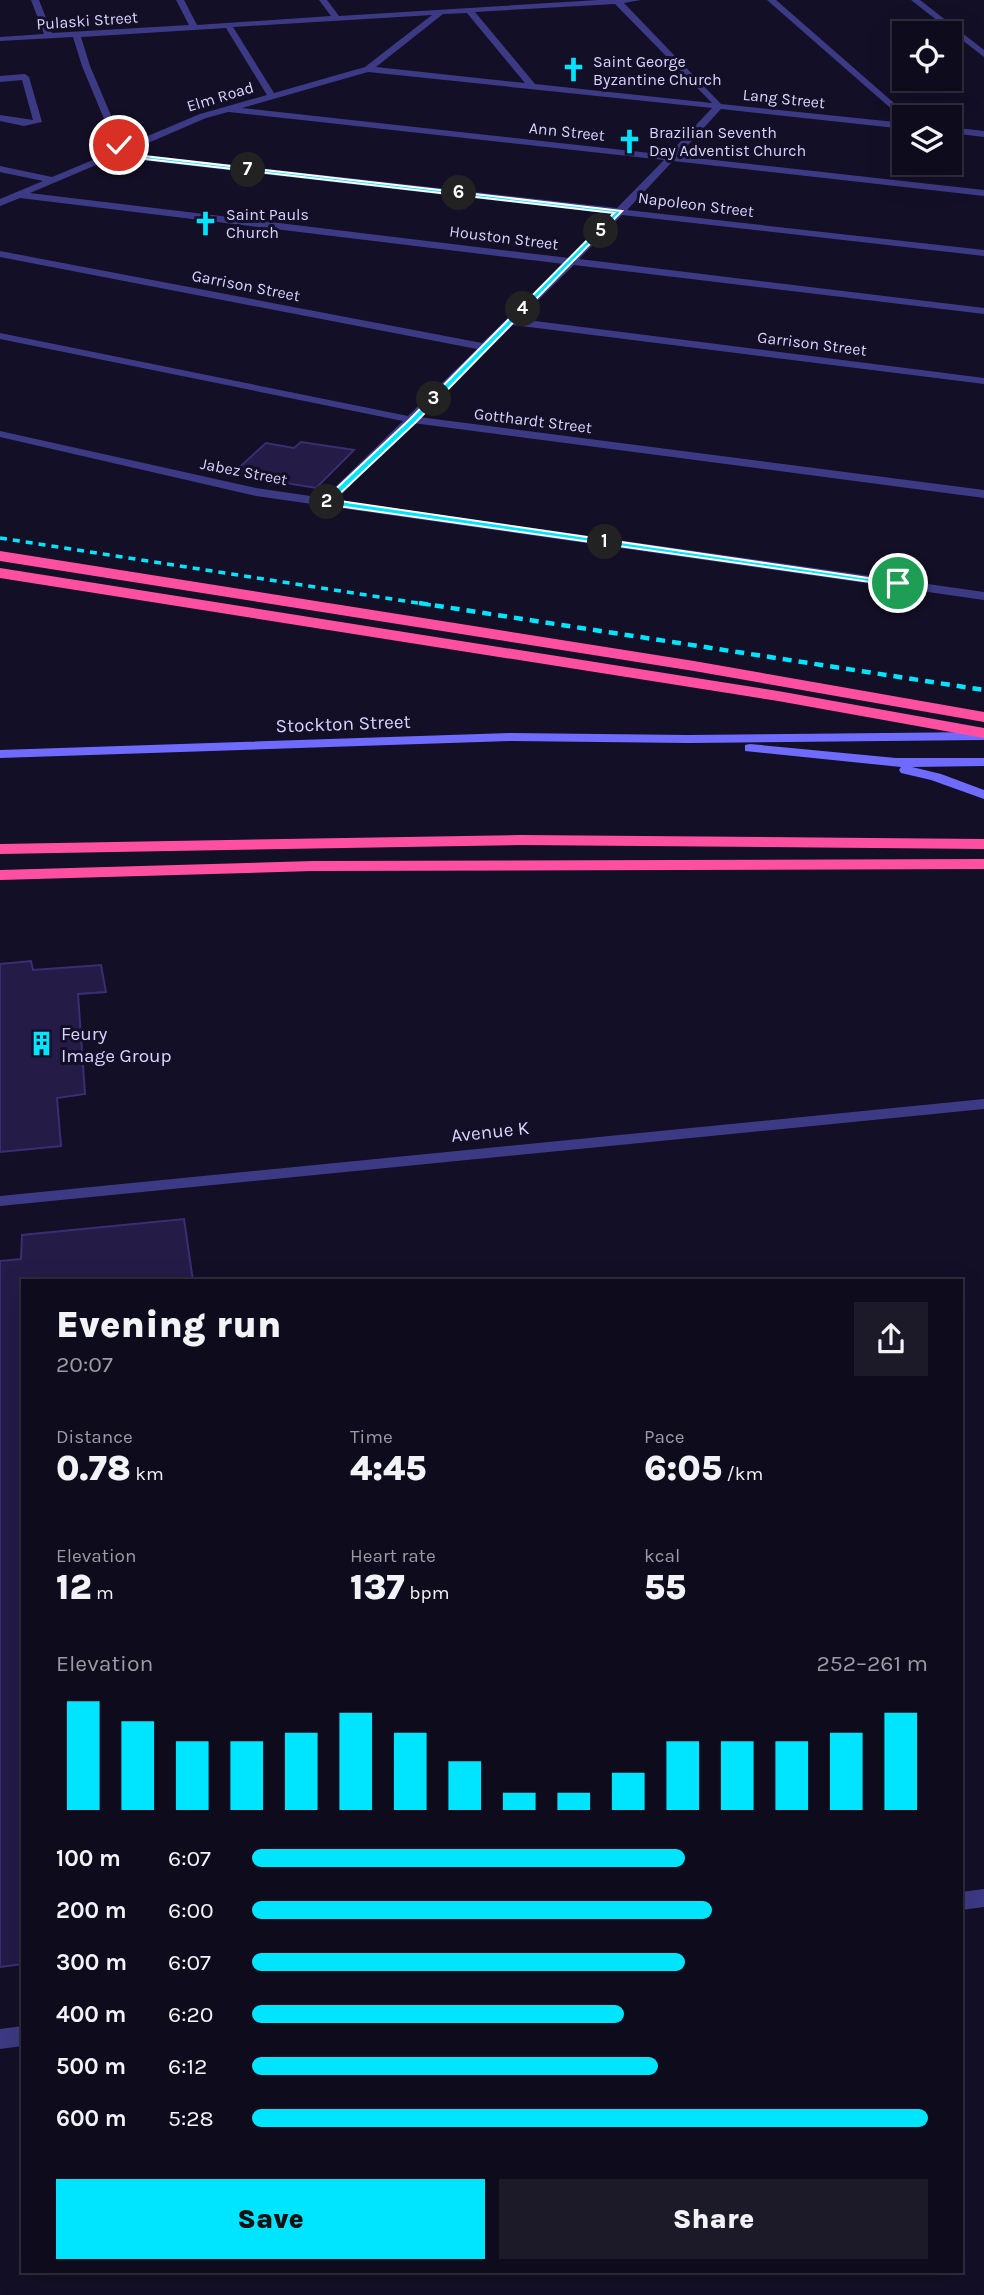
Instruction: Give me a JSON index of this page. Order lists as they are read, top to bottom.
{
  "streets": {
    "main road": ["Stockton Street"],
    "street": [
      "Pulaski Street",
      "Elm Road",
      "Lang Street",
      "Ann Street",
      "Napoleon Street",
      "Houston Street",
      "Garrison Street",
      "Gotthardt Street",
      "Jabez Street",
      "Avenue K"
    ]
  },
  "crossings": [
    ["Pulaski Street", "Elm Road"],
    ["Elm Road", "Lang Street"],
    ["Elm Road", "Ann Street"],
    ["Elm Road", "Napoleon Street"],
    ["Elm Road", "Houston Street"]
  ],
  "places": {
    "church": ["Saint George Byzantine Church", "Brazilian Seventh Day Adventist Church", "Saint Pauls Church"],
    "building": ["Feury Image Group"]
  },
  "page": {
    "pins": [
      "7",
      "6",
      "5",
      "4",
      "3",
      "2",
      "1"
    ],
    "heading": ["Evening run", "20:07"],
    "stats": [
      ["Distance", "0.78 km"],
      ["Time", "4:45"],
      ["Pace", "6:05 /km"],
      ["Elevation", "12 m"],
      ["Heart rate", "137 bpm"],
      ["kcal", "55"]
    ],
    "chart": ["Elevation", "252–261 m"],
    "list": [
      {
        "name": "100 m",
        "note": "6:07"
      },
      {
        "name": "200 m",
        "note": "6:00"
      },
      {
        "name": "300 m",
        "note": "6:07"
      },
      {
        "name": "400 m",
        "note": "6:20"
      },
      {
        "name": "500 m",
        "note": "6:12"
      },
      {
        "name": "600 m",
        "note": "5:28"
      }
    ],
    "buttons": ["Save", "Share"]
  }
}
